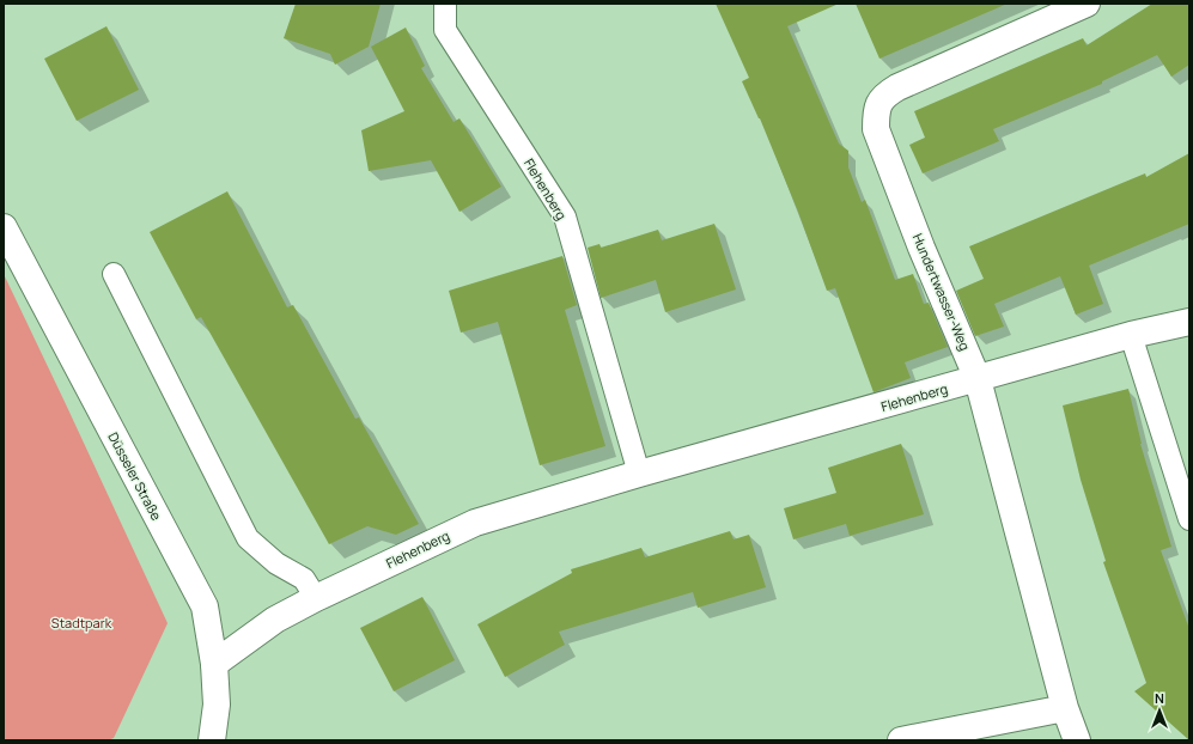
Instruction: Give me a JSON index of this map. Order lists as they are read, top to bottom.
{
  "streets": {
    "street": ["Flehenberg", "Hundertwasser-Weg", "Düsseler Straße"]
  },
  "crossings": [
    ["Flehenberg", "Hundertwasser-Weg"],
    ["Flehenberg", "Düsseler Straße"]
  ],
  "parks": ["Stadtpark"],
  "north": "top"
}
